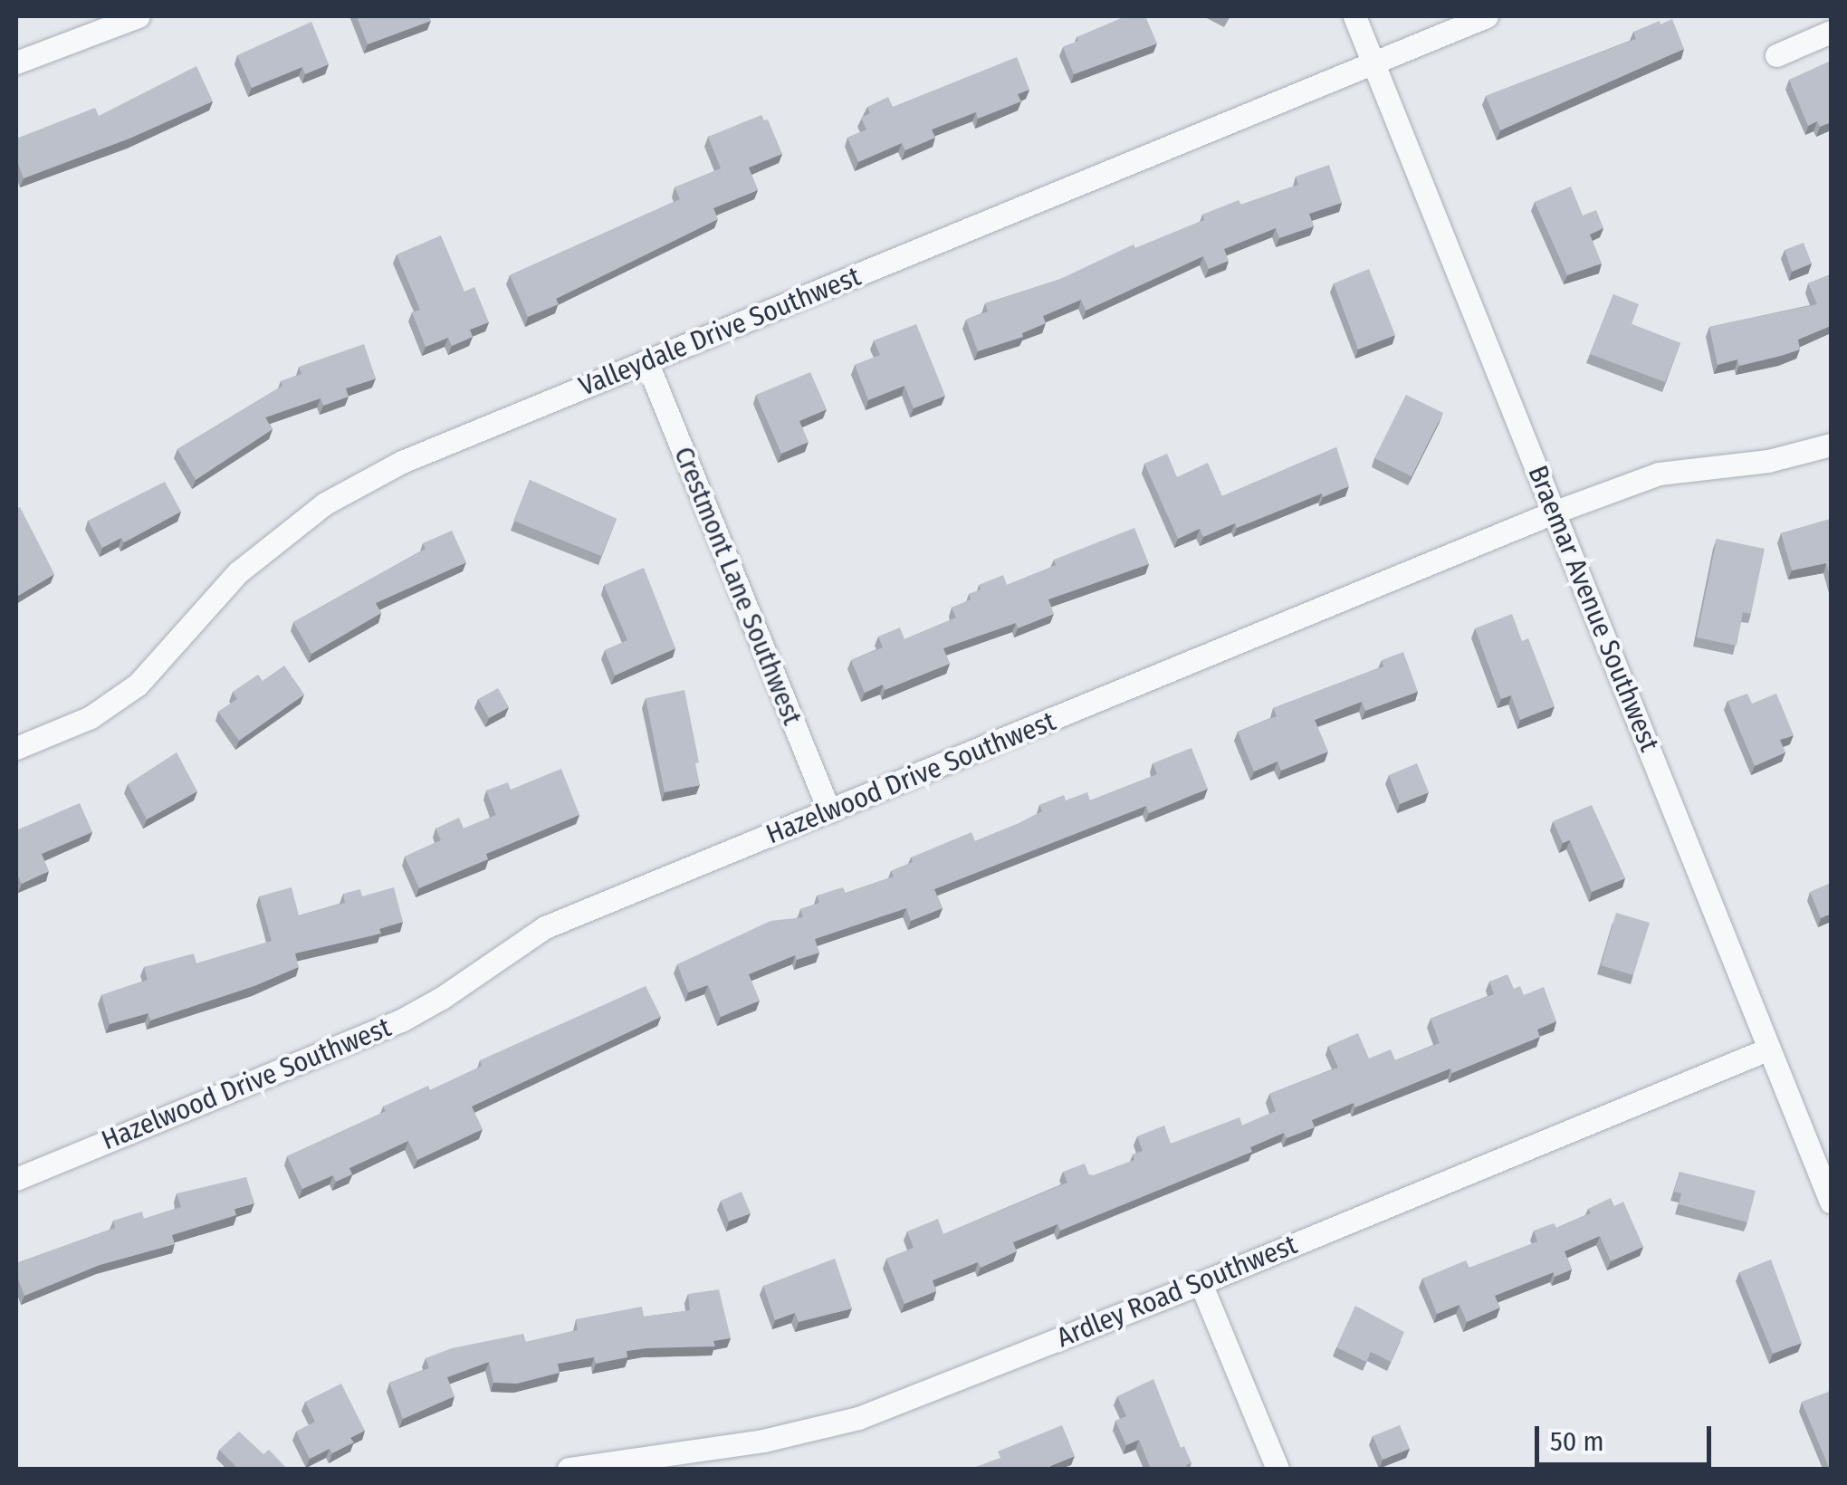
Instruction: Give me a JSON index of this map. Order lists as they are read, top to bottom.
{
  "streets": {
    "street": [
      "Valleydale Drive Southwest",
      "Crestmont Lane Southwest",
      "Braemar Avenue Southwest",
      "Hazelwood Drive Southwest",
      "Ardley Road Southwest"
    ]
  },
  "crossings": [
    ["Valleydale Drive Southwest", "Crestmont Lane Southwest"],
    ["Valleydale Drive Southwest", "Braemar Avenue Southwest"],
    ["Crestmont Lane Southwest", "Hazelwood Drive Southwest"],
    ["Braemar Avenue Southwest", "Hazelwood Drive Southwest"],
    ["Braemar Avenue Southwest", "Ardley Road Southwest"]
  ],
  "scale_bar": "50 m"
}
